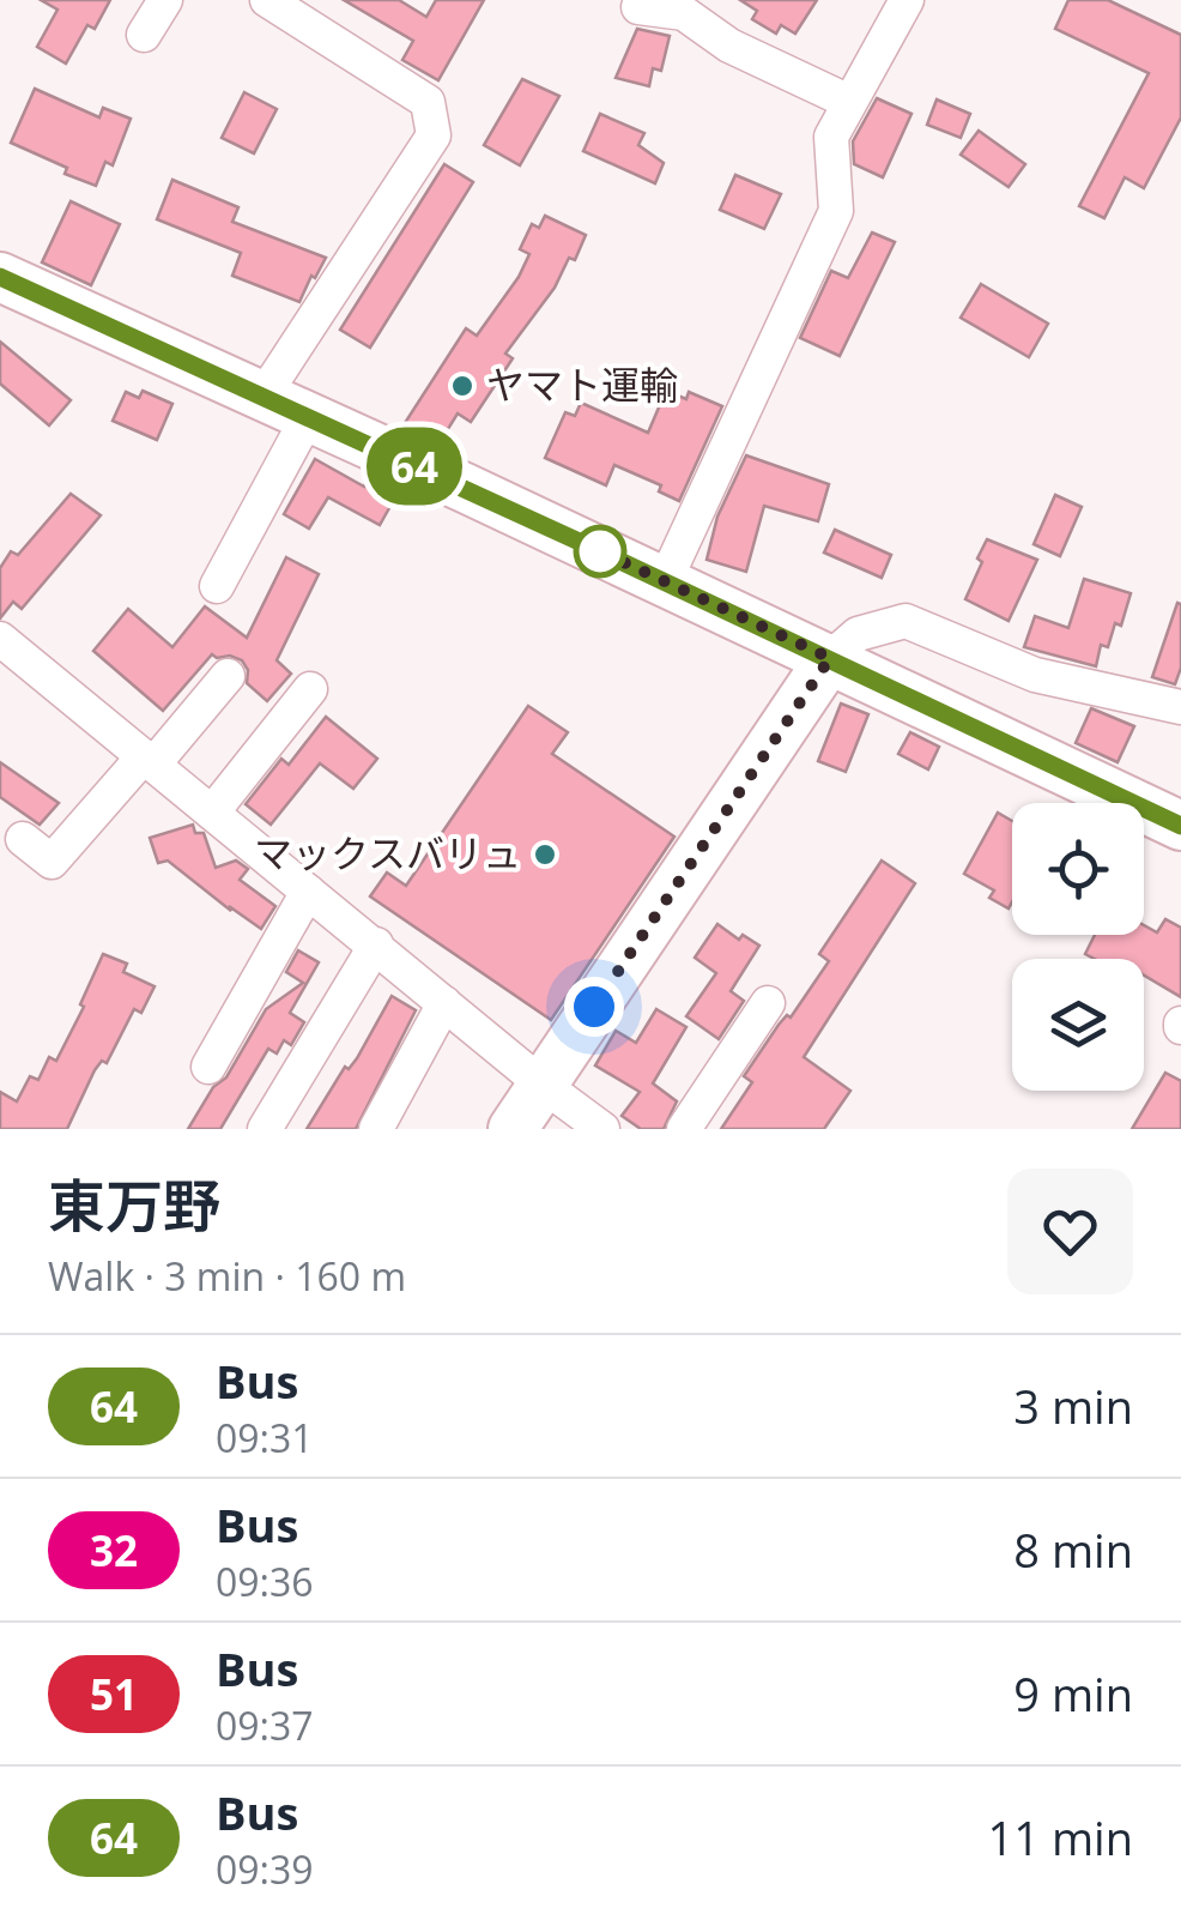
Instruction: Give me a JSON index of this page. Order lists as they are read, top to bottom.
{
  "places": ["ヤマト運輸", "マックスバリュ"],
  "lines": ["bus line 64"],
  "page": {
    "on_map": "64",
    "heading": ["東万野", "Walk · 3 min · 160 m"],
    "list": [
      {
        "mark": "64",
        "name": "Bus",
        "note": "09:31",
        "value": "3 min"
      },
      {
        "mark": "32",
        "name": "Bus",
        "note": "09:36",
        "value": "8 min"
      },
      {
        "mark": "51",
        "name": "Bus",
        "note": "09:37",
        "value": "9 min"
      },
      {
        "mark": "64",
        "name": "Bus",
        "note": "09:39",
        "value": "11 min"
      }
    ]
  }
}
